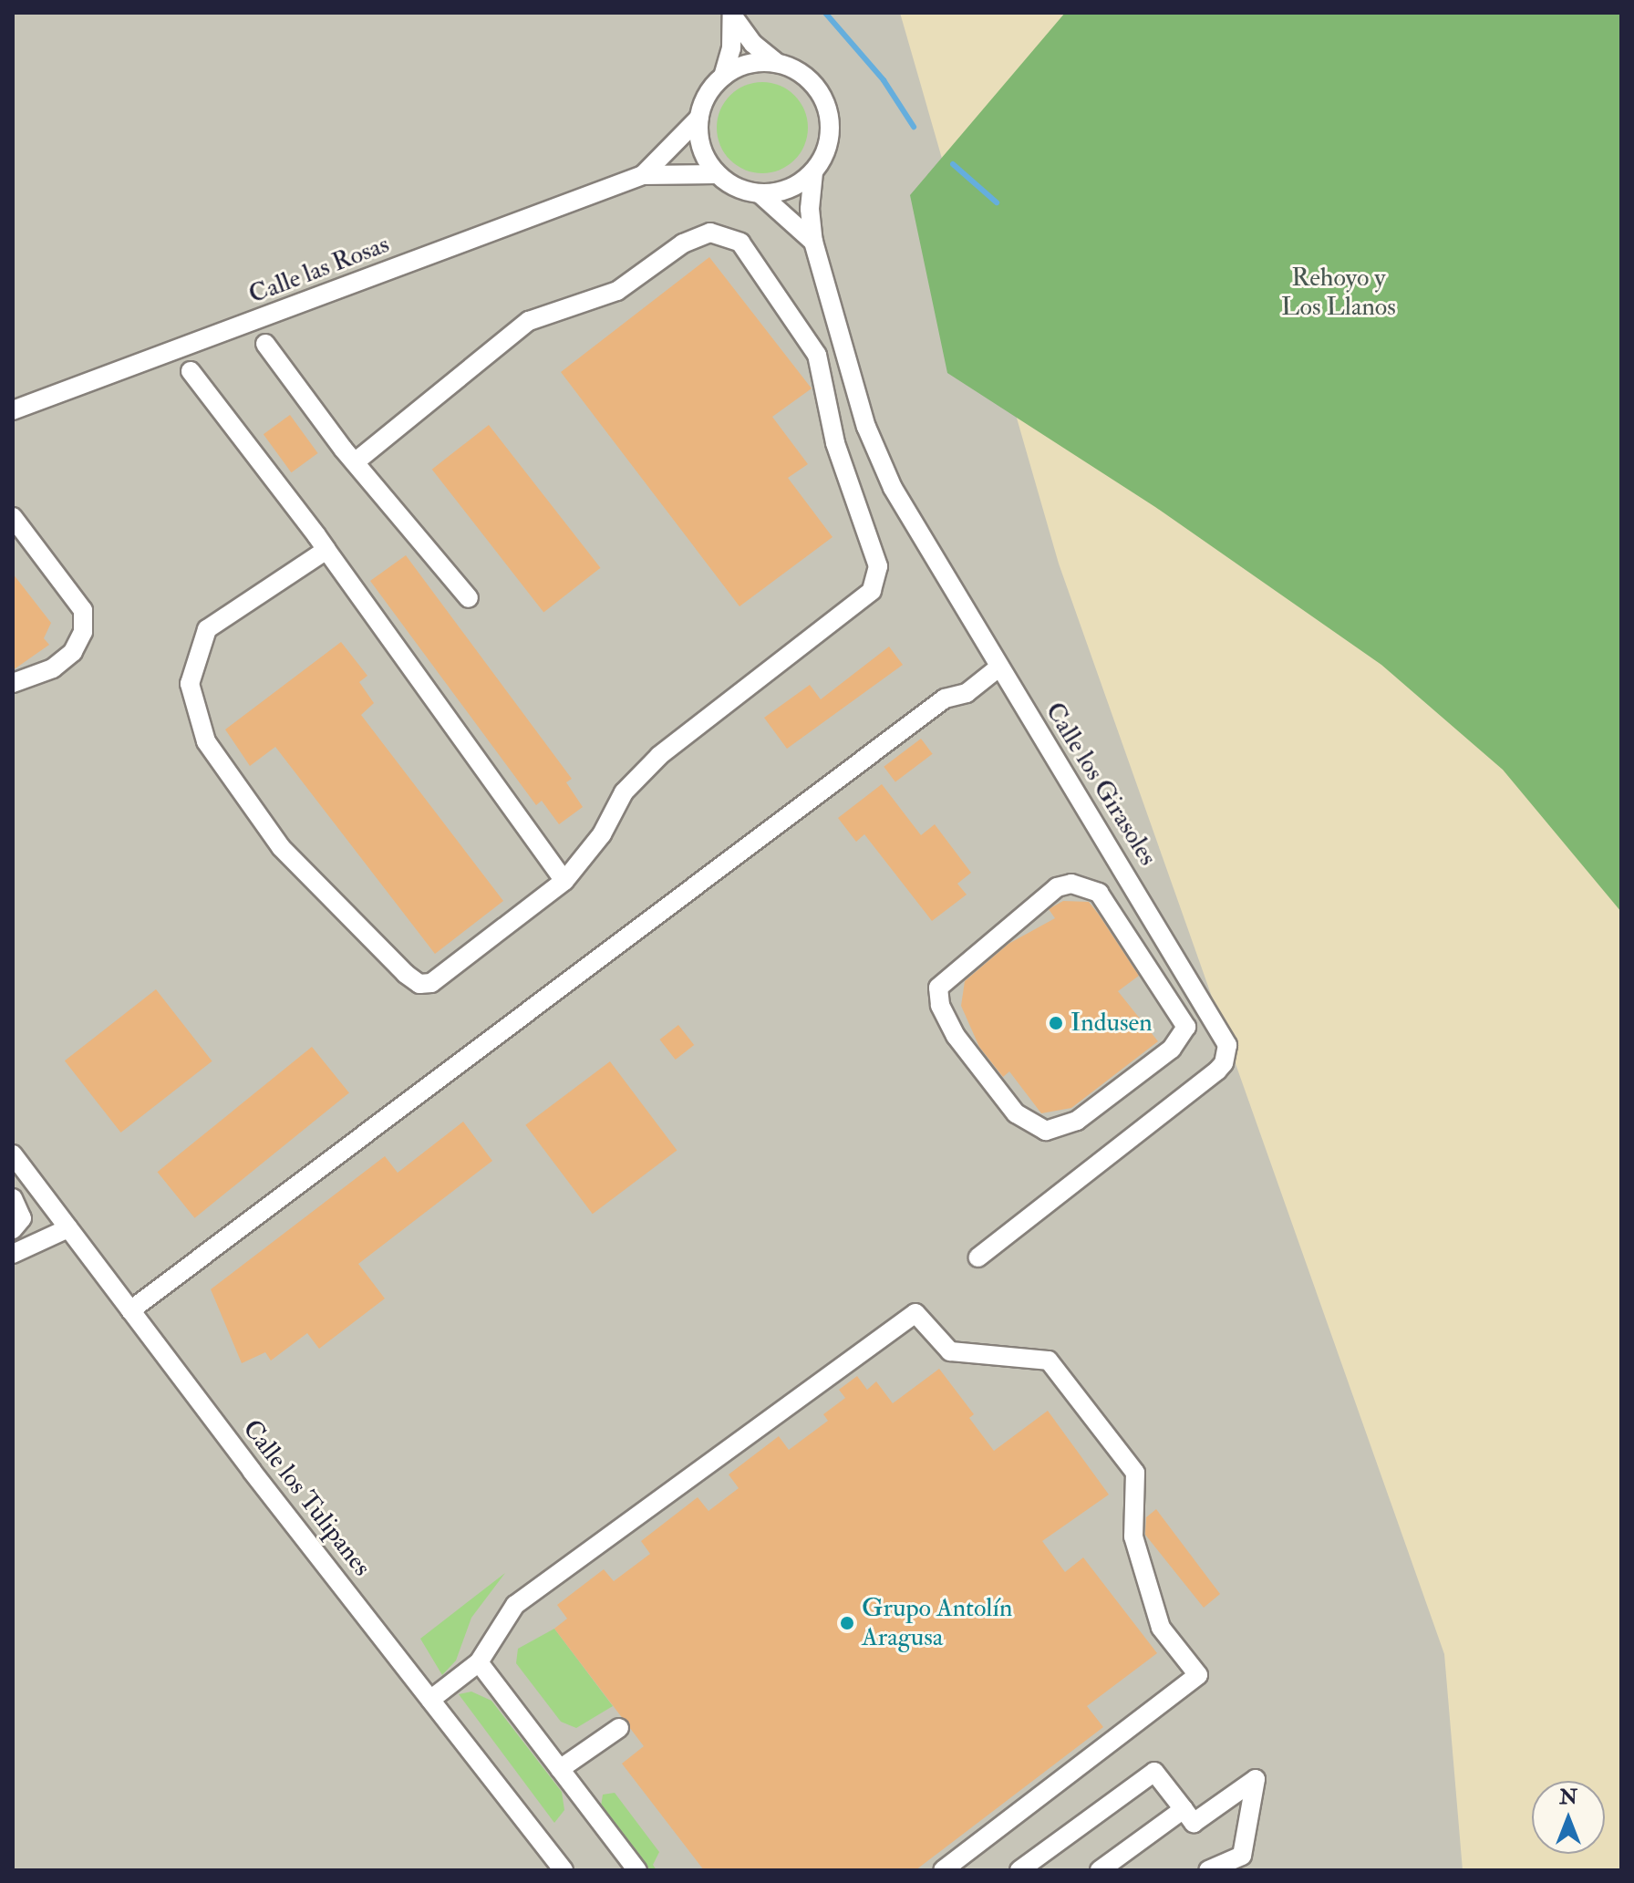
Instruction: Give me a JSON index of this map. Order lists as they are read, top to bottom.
{
  "streets": {
    "street": ["Calle las Rosas", "Calle los Girasoles", "Calle los Tulipanes"]
  },
  "crossings": [
    ["Calle las Rosas", "Calle los Girasoles"]
  ],
  "parks": ["Rehoyo y Los Llanos"],
  "places": ["Indusen", "Grupo Antolín Aragusa"],
  "north": "top"
}
